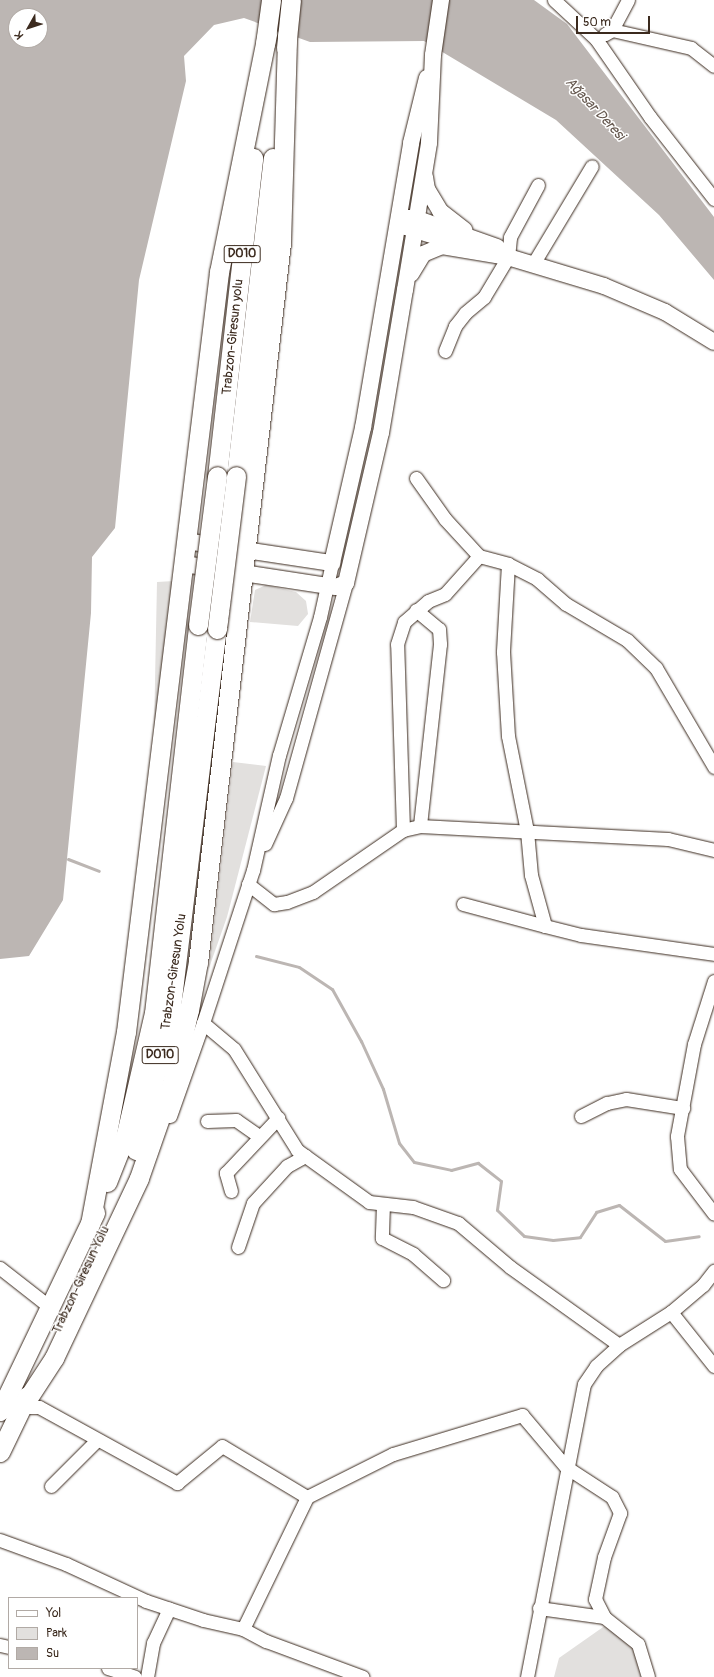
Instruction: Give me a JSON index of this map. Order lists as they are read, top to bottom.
{
  "streets": {
    "highway": ["D010", "Trabzon-Giresun yolu", "Trabzon-Giresun Yolu"]
  },
  "crossings": [
    ["D010", "Trabzon-Giresun yolu"],
    ["D010", "Trabzon-Giresun Yolu"],
    ["Trabzon-Giresun yolu", "Trabzon-Giresun Yolu"]
  ],
  "water": ["Ağasar Deresi"],
  "legend": ["Yol", "Park", "Su"],
  "scale_bar": "50 m",
  "north": "bottom left"
}
